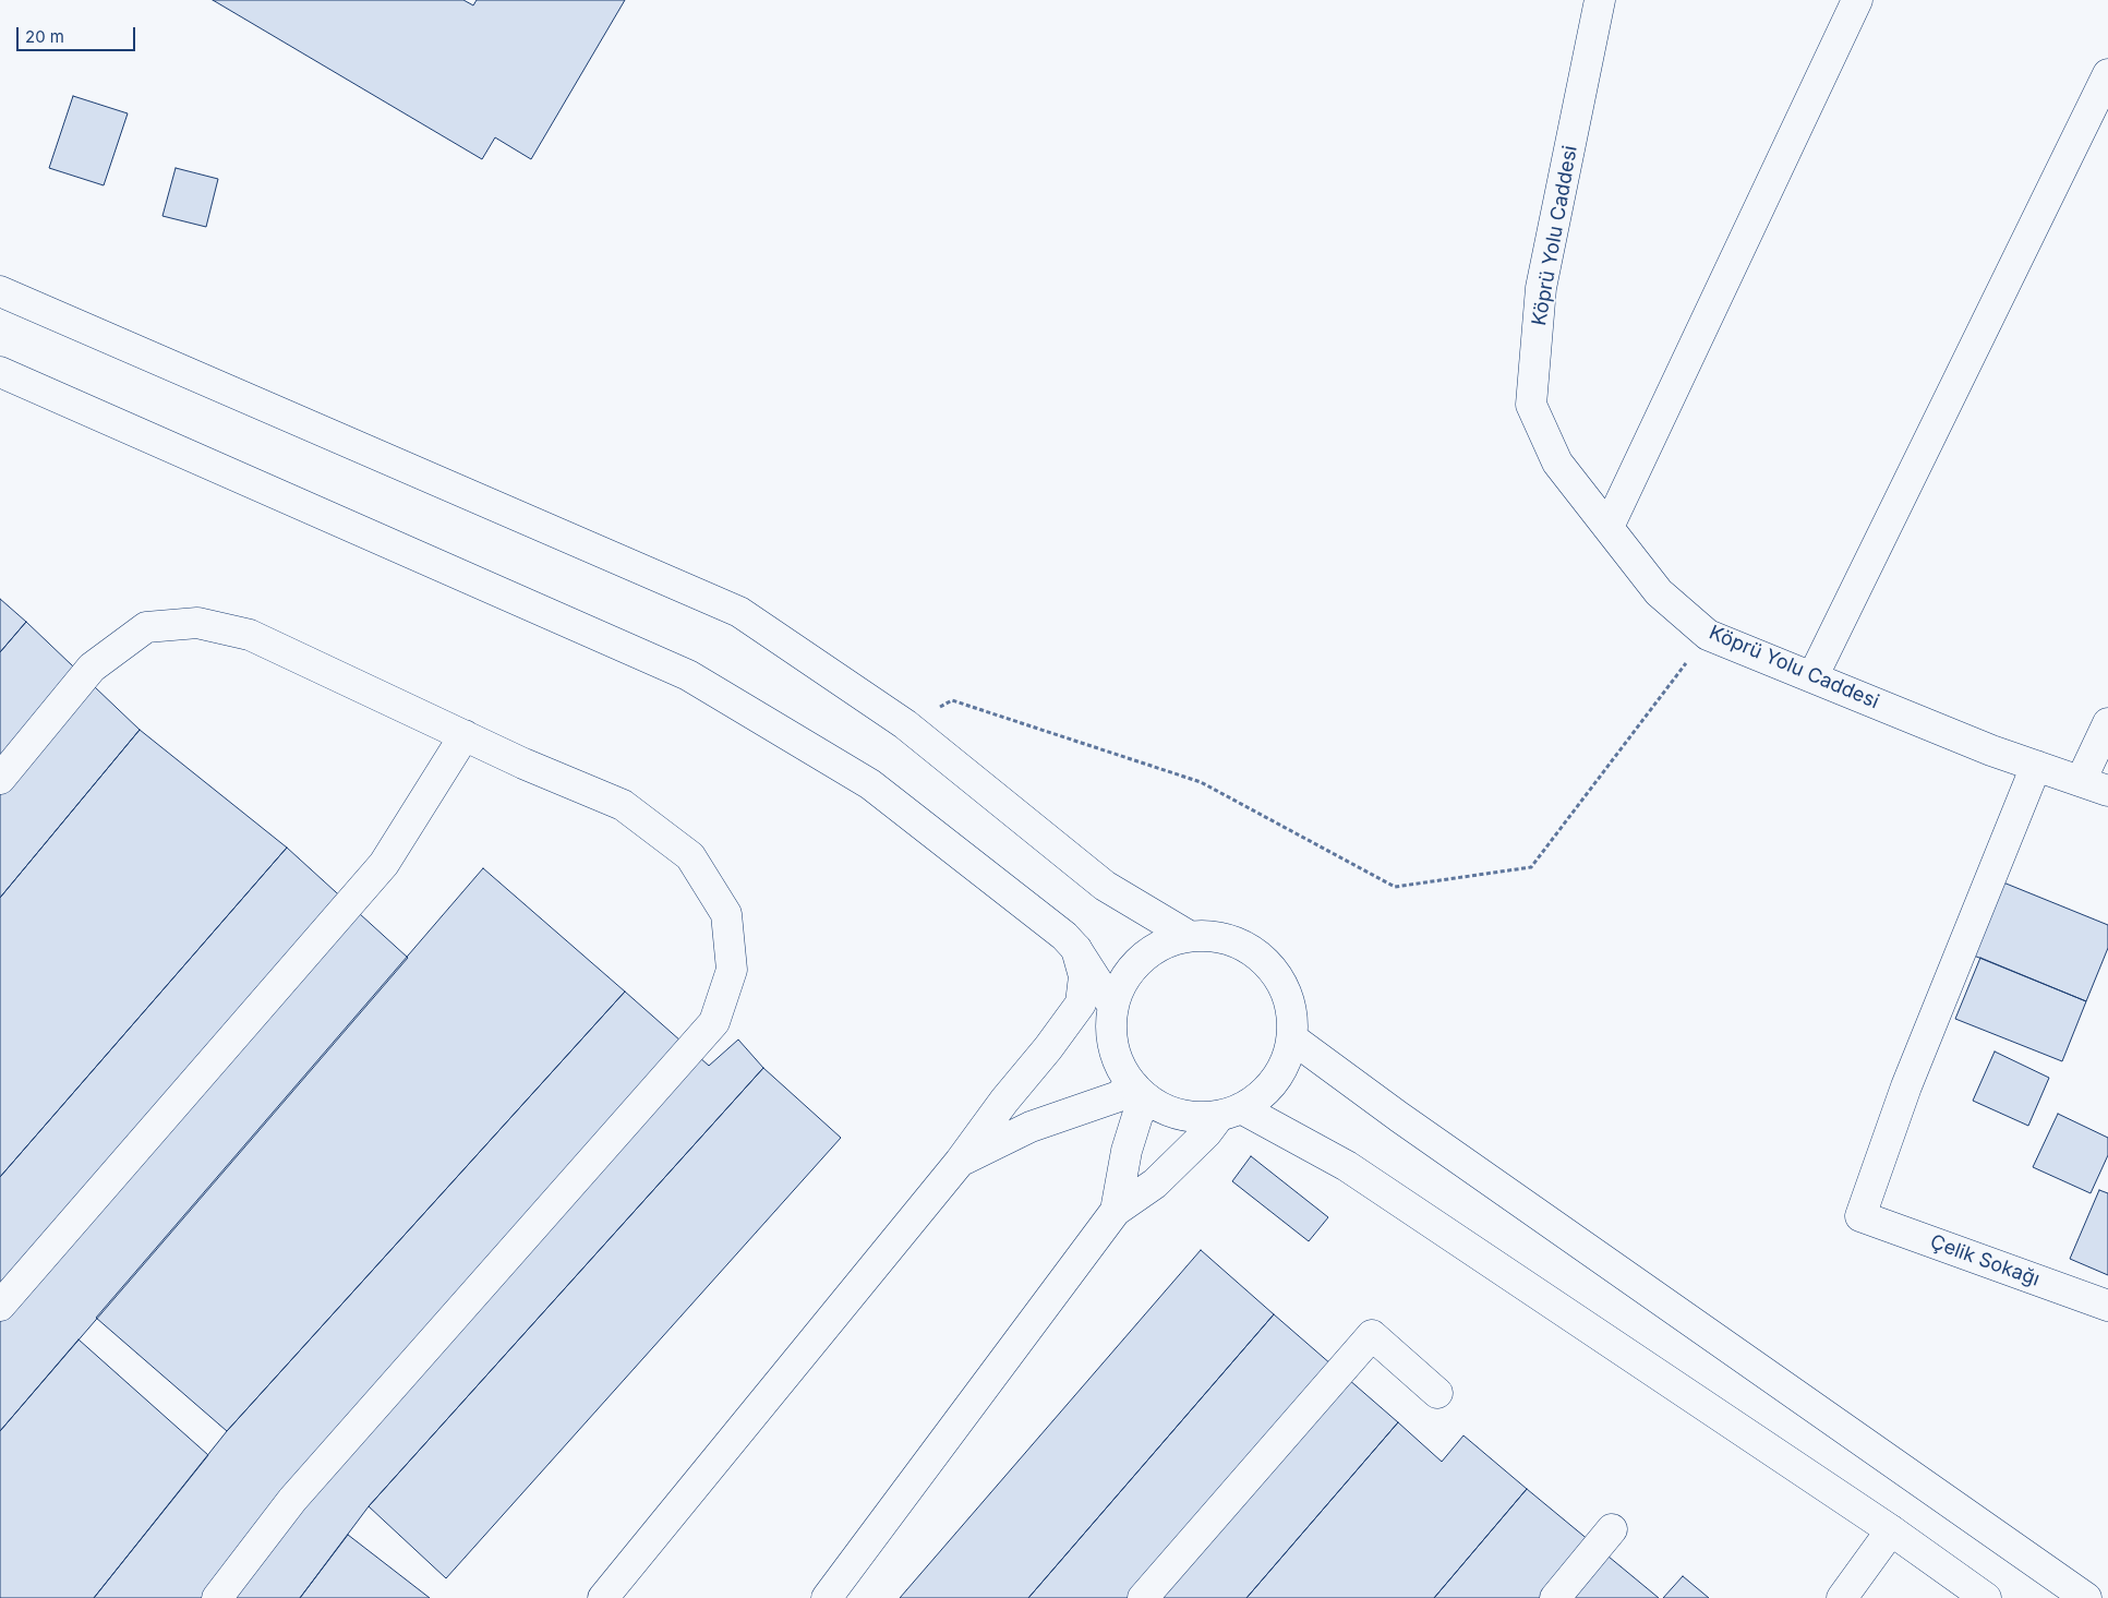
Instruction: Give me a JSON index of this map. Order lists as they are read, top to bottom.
{
  "streets": {
    "main road": ["Köprü Yolu Caddesi", "Çelik Sokağı"]
  },
  "crossings": [
    ["Köprü Yolu Caddesi", "Çelik Sokağı"]
  ],
  "scale_bar": "20 m"
}
